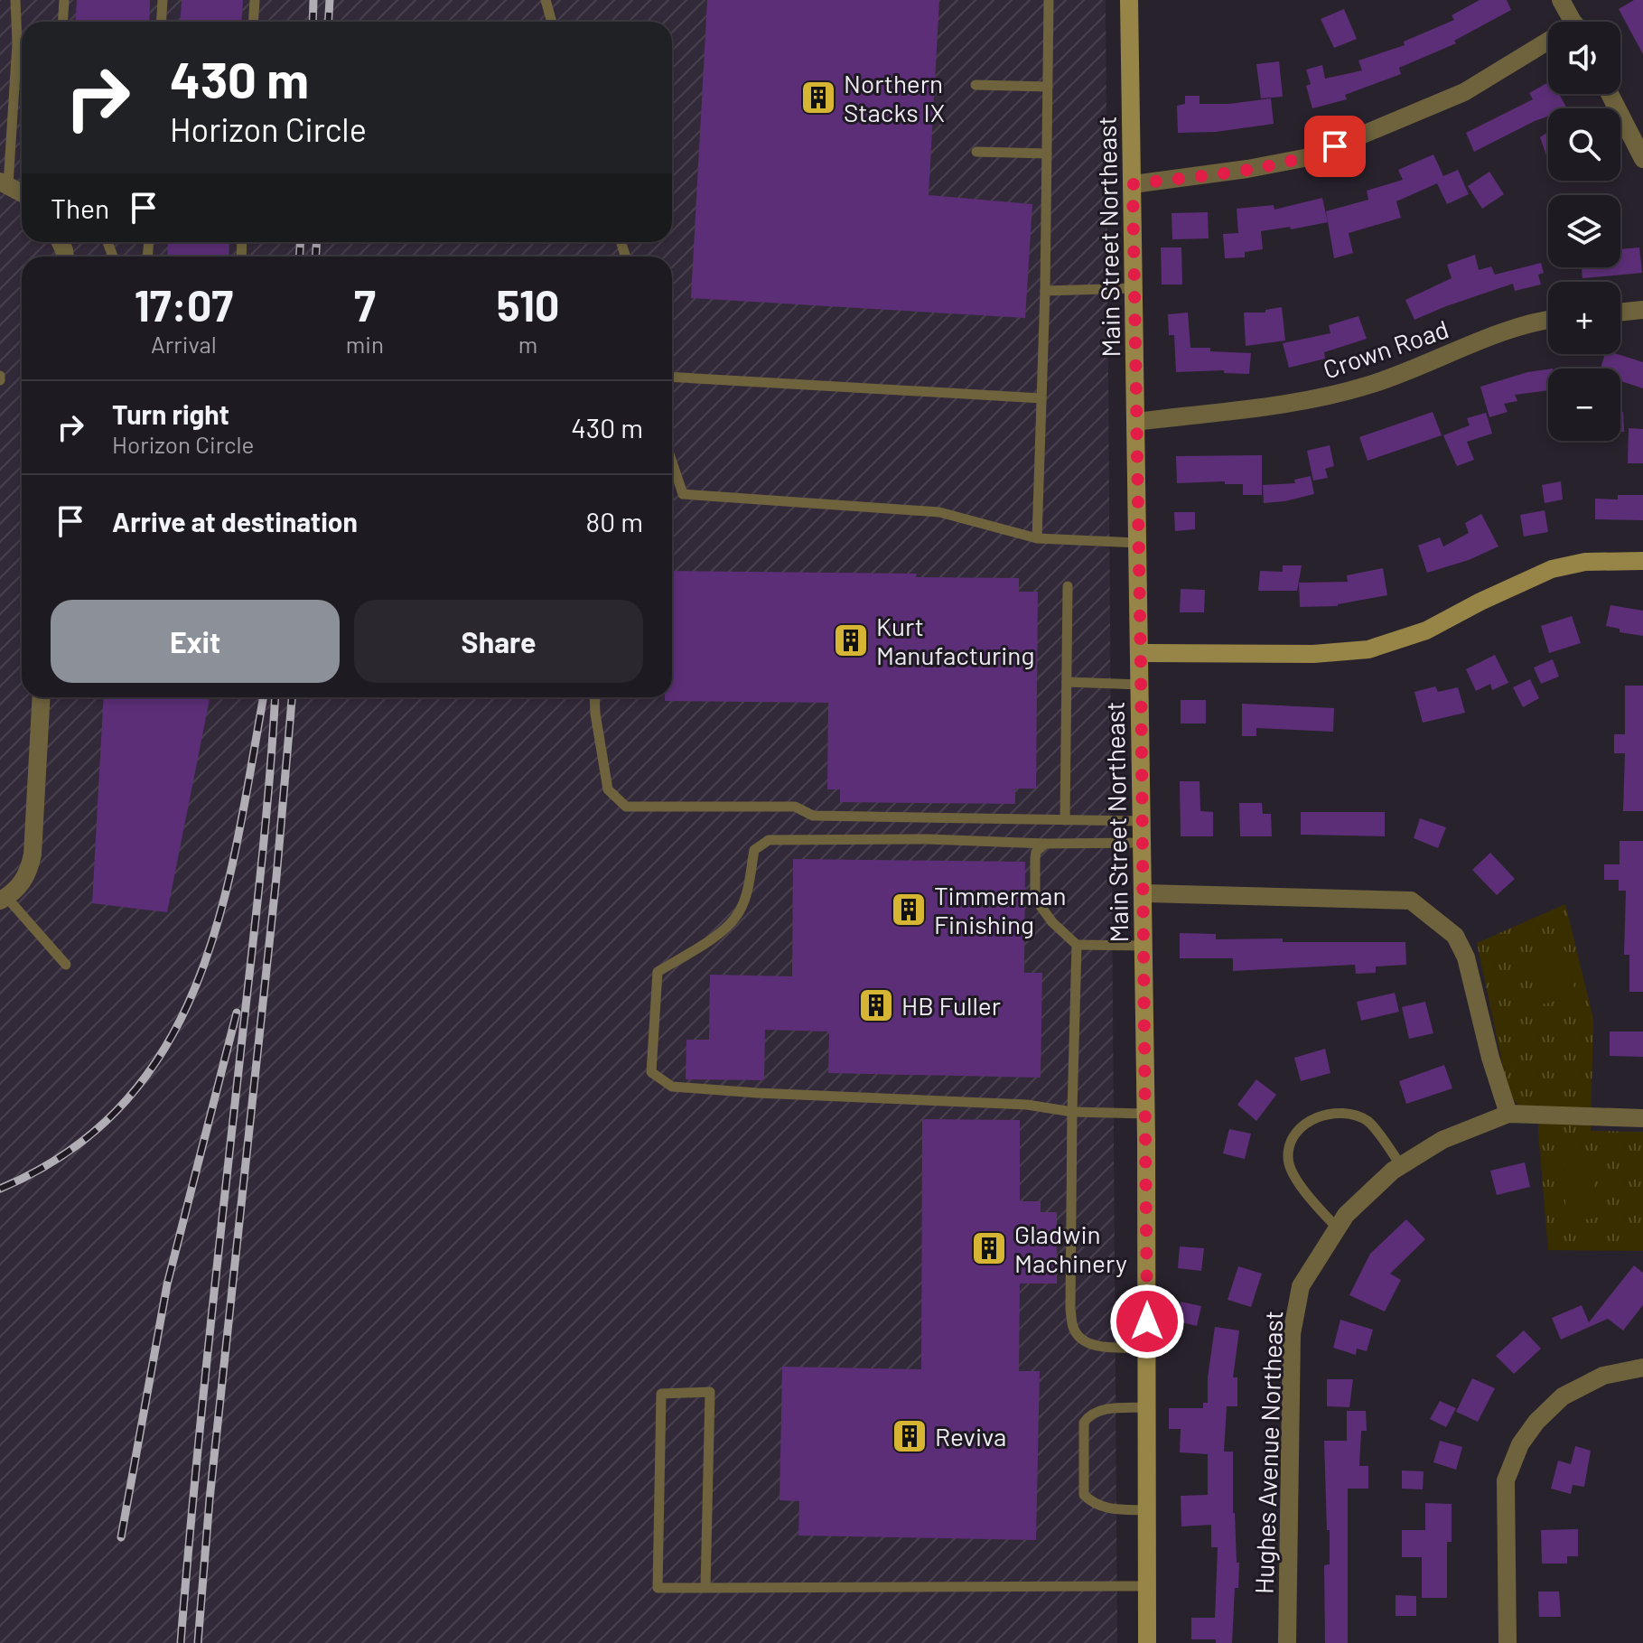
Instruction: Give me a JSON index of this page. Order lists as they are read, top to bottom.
{
  "streets": {
    "street": ["Main Street Northeast", "Crown Road", "Hughes Avenue Northeast"]
  },
  "crossings": [
    ["Main Street Northeast", "Crown Road"]
  ],
  "places": {
    "building": [
      "Northern Stacks IX",
      "Kurt Manufacturing",
      "Timmerman Finishing",
      "HB Fuller",
      "Gladwin Machinery",
      "Reviva"
    ]
  },
  "page": {
    "map_buttons": ["+", "−"],
    "turn": ["430 m", "Horizon Circle"],
    "then": "Then",
    "eta": [
      "17:07",
      "Arrival",
      "7",
      "min",
      "510",
      "m"
    ],
    "list": [
      {
        "name": "Turn right",
        "note": "Horizon Circle",
        "value": "430 m"
      },
      {
        "name": "Arrive at destination",
        "value": "80 m"
      }
    ],
    "buttons": ["Exit", "Share"]
  }
}
